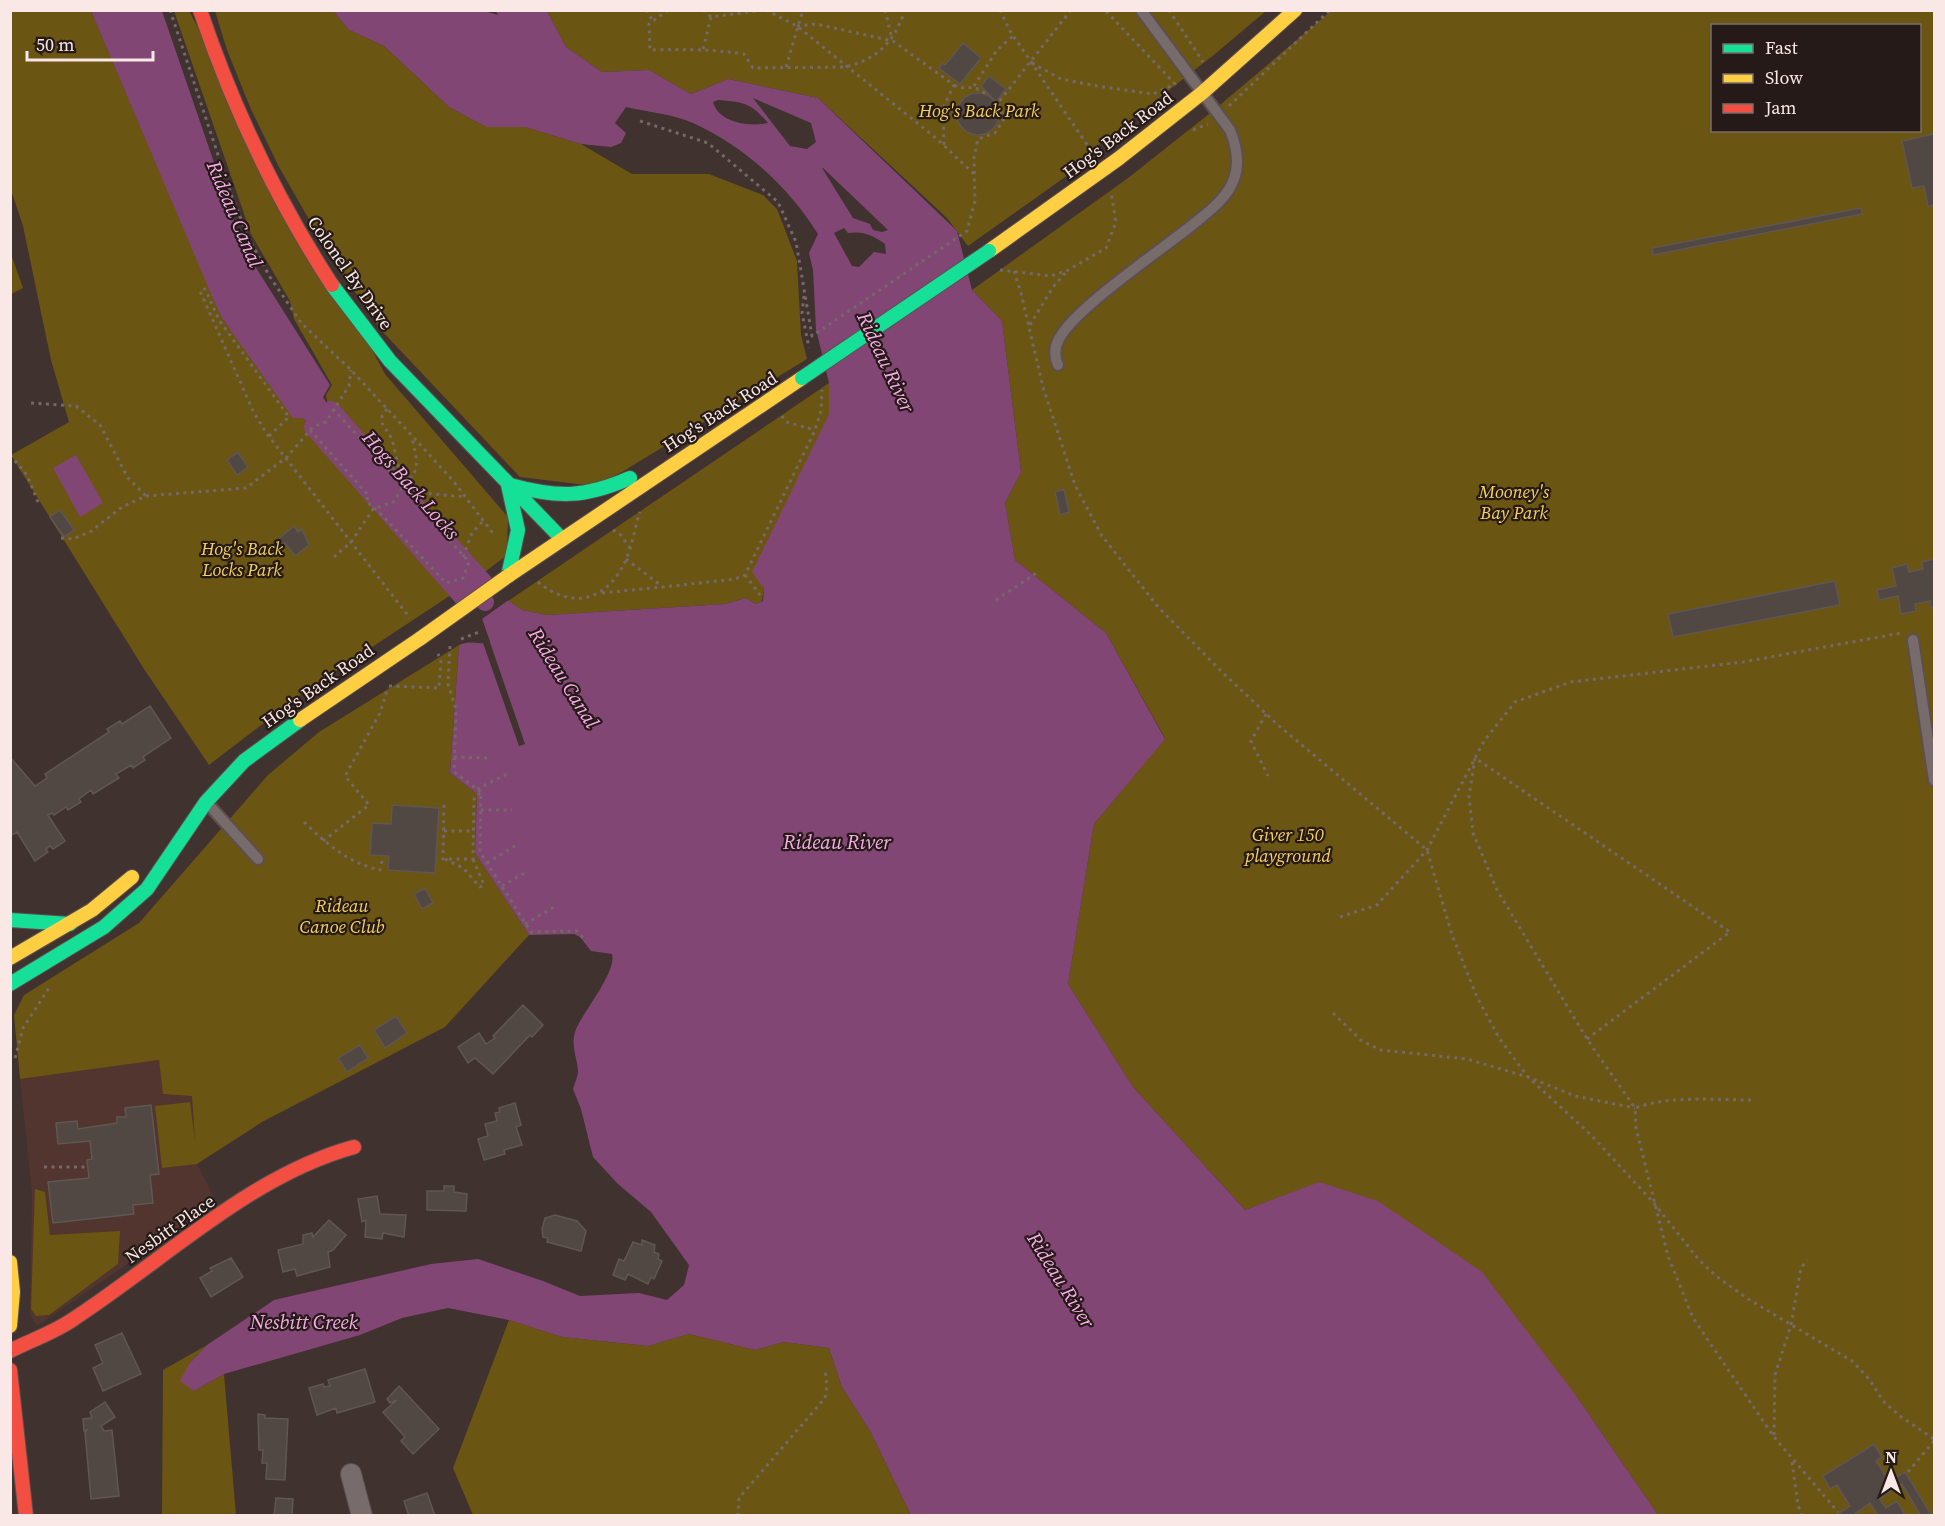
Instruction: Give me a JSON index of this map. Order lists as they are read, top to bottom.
{
  "streets": {
    "main road": ["Hog's Back Road", "Colonel By Drive", "Nesbitt Place"]
  },
  "crossings": [
    ["Hog's Back Road", "Colonel By Drive"]
  ],
  "water": [
    "Rideau Canal",
    "Rideau River",
    "Hogs Back Locks",
    "Nesbitt Creek"
  ],
  "parks": [
    "Hog's Back Park",
    "Mooney's Bay Park",
    "Hog's Back Locks Park",
    "Giver 150 playground",
    "Rideau Canoe Club"
  ],
  "legend": ["Fast", "Slow", "Jam"],
  "scale_bar": "50 m",
  "north": "top"
}
